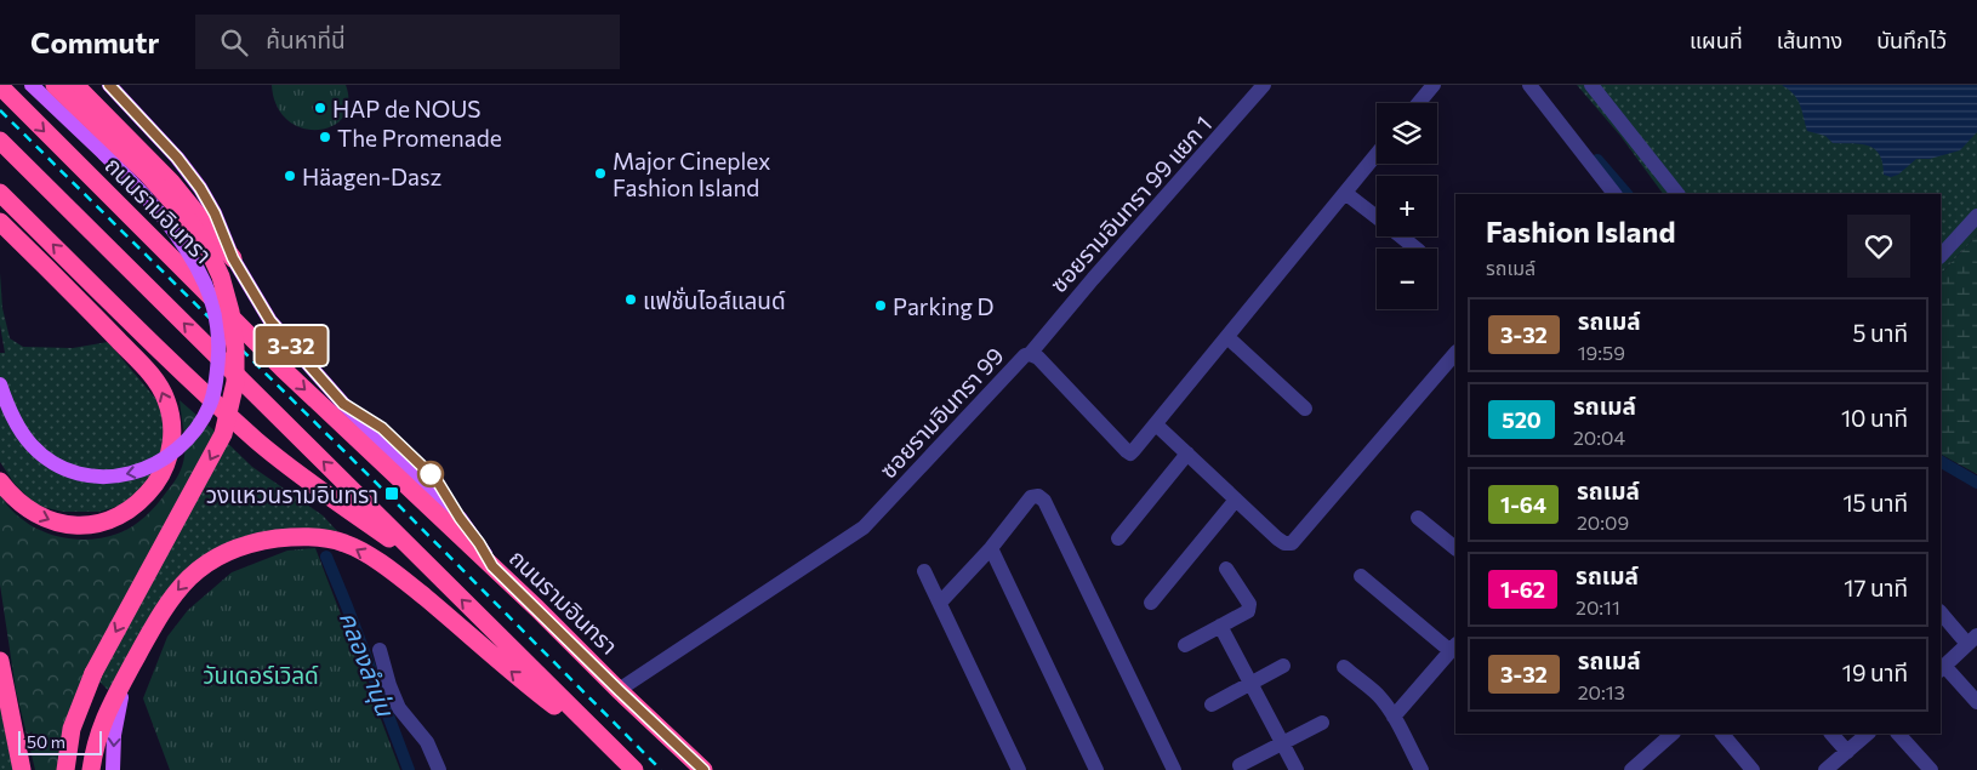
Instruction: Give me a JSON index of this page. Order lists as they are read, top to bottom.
{
  "streets": {
    "highway": ["ถนนรามอินทรา"],
    "street": ["ซอยรามอินทรา 99 แยก 1", "ซอยรามอินทรา 99"]
  },
  "crossings": [
    ["ซอยรามอินทรา 99 แยก 1", "ซอยรามอินทรา 99"],
    ["ถนนรามอินทรา", "ซอยรามอินทรา 99"]
  ],
  "water": ["คลองลำนุ่น"],
  "parks": ["วันเดอร์เวิลด์"],
  "places": {
    "other": [
      "HAP de NOUS",
      "The Promenade",
      "Major Cineplex Fashion Island",
      "Häagen-Dasz",
      "แฟชั่นไอส์แลนด์",
      "Parking D"
    ],
    "transit": ["วงแหวนรามอินทรา"]
  },
  "lines": ["bus line 3-32"],
  "scale_bar": "50 m",
  "page": {
    "header": "Commutr",
    "search": "ค้นหาที่นี่",
    "nav": ["แผนที่", "เส้นทาง", "บันทึกไว้"],
    "on_map": "3-32",
    "map_buttons": ["+", "−"],
    "heading": ["Fashion Island", "รถเมล์"],
    "list": [
      {
        "mark": "3-32",
        "name": "รถเมล์",
        "note": "19:59",
        "value": "5 นาที"
      },
      {
        "mark": "520",
        "name": "รถเมล์",
        "note": "20:04",
        "value": "10 นาที"
      },
      {
        "mark": "1-64",
        "name": "รถเมล์",
        "note": "20:09",
        "value": "15 นาที"
      },
      {
        "mark": "1-62",
        "name": "รถเมล์",
        "note": "20:11",
        "value": "17 นาที"
      },
      {
        "mark": "3-32",
        "name": "รถเมล์",
        "note": "20:13",
        "value": "19 นาที"
      }
    ],
    "scale": "50 m"
  }
}
